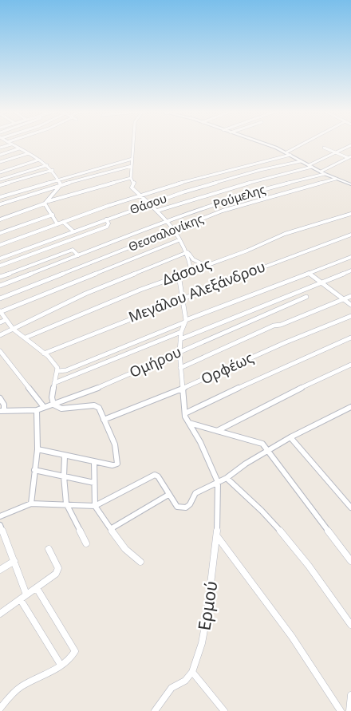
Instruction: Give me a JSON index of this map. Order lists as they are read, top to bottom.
{
  "streets": {
    "street": [
      "Ρούμελης",
      "Θάσου",
      "Θεσσαλονίκης",
      "Δάσους",
      "Μεγάλου Αλεξάνδρου",
      "Ομήρου",
      "Ορφέως",
      "Ερμού"
    ]
  }
}
